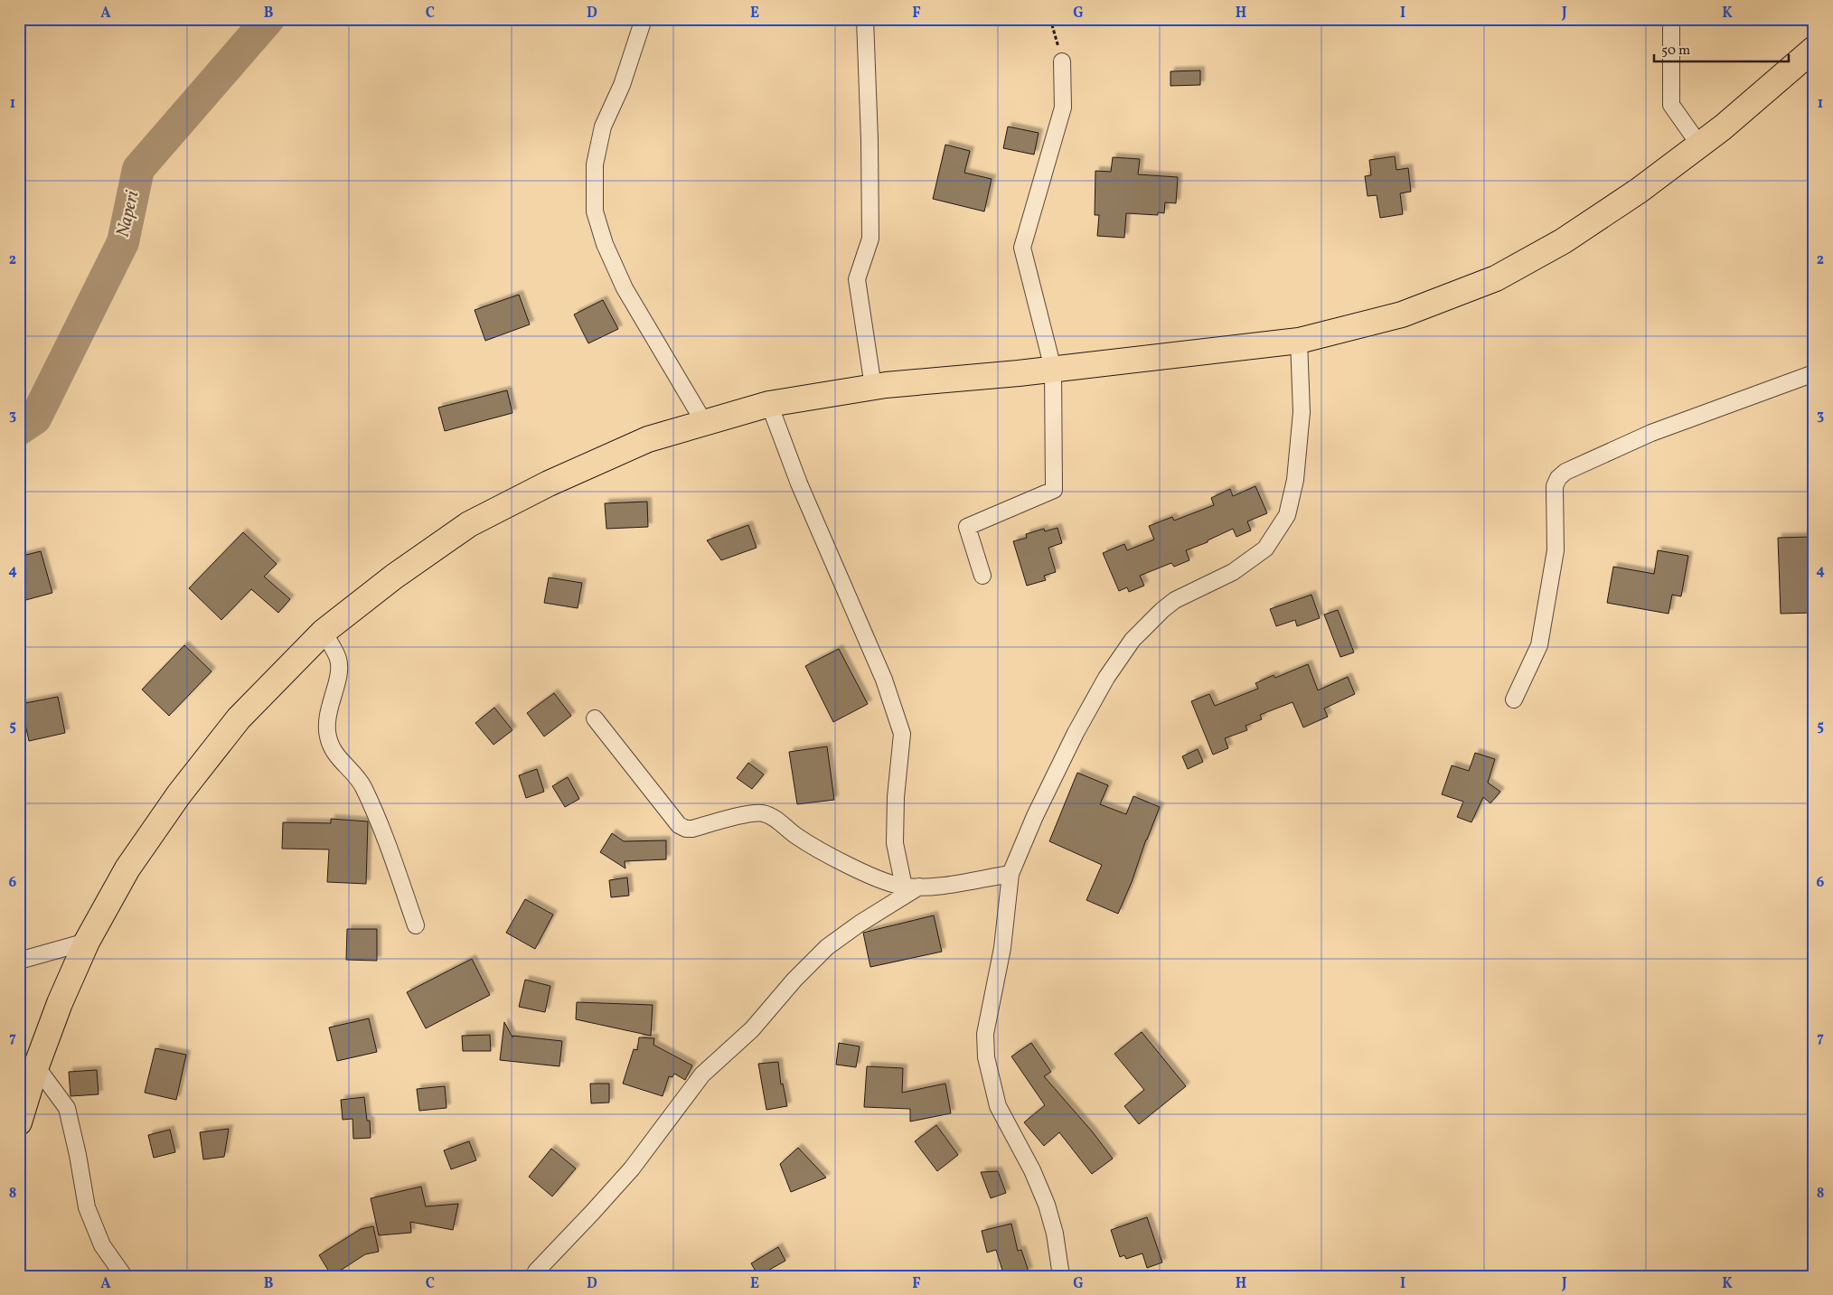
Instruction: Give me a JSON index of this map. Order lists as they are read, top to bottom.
{
  "water": ["Naperi"],
  "scale_bar": "50 m",
  "grid": {
    "columns": [
      "A",
      "B",
      "C",
      "D",
      "E",
      "F",
      "G",
      "H",
      "I",
      "J",
      "K"
    ],
    "rows": [
      "1",
      "2",
      "3",
      "4",
      "5",
      "6",
      "7",
      "8"
    ]
  }
}
